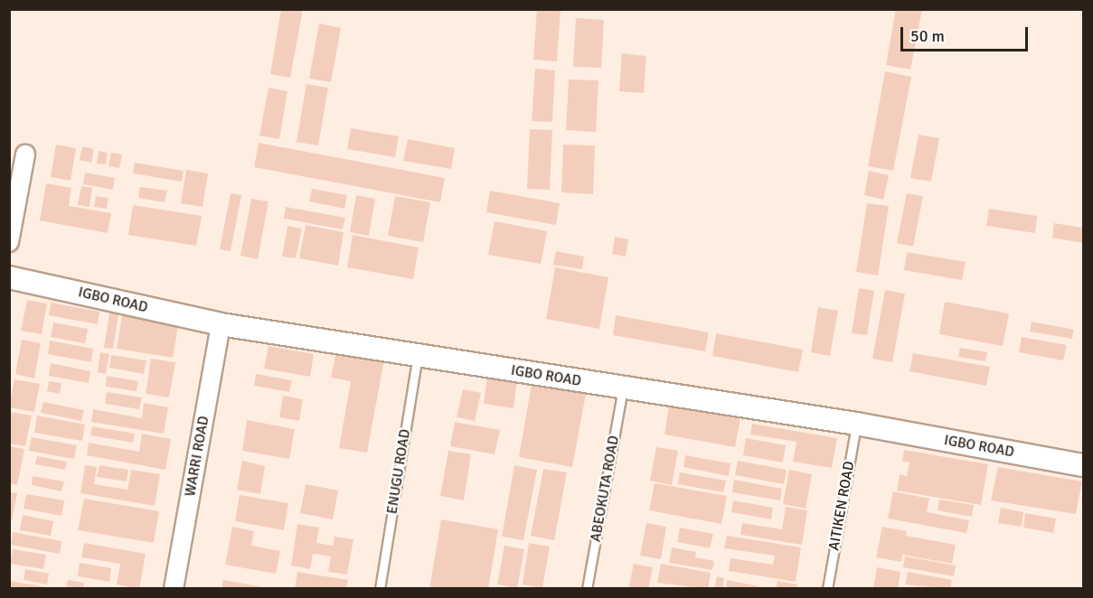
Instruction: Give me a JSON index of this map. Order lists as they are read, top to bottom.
{
  "streets": {
    "street": ["IGBO ROAD", "WARRI ROAD"],
    "lane": ["ENUGU ROAD", "ABEOKUTA ROAD", "AITIKEN ROAD"]
  },
  "crossings": [
    ["IGBO ROAD", "WARRI ROAD"],
    ["IGBO ROAD", "ENUGU ROAD"],
    ["IGBO ROAD", "ABEOKUTA ROAD"],
    ["IGBO ROAD", "AITIKEN ROAD"]
  ],
  "scale_bar": "50 m"
}
